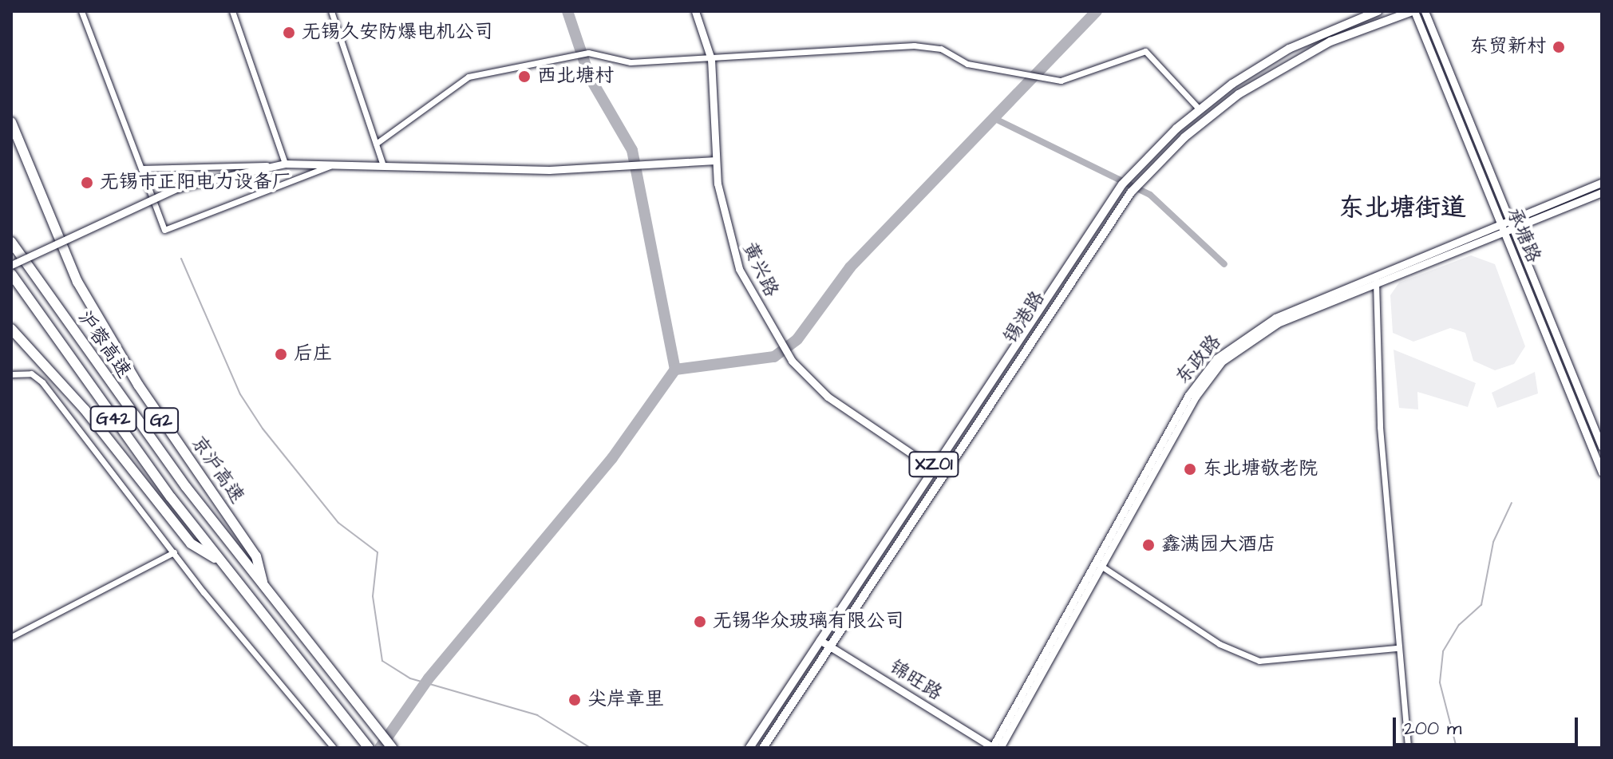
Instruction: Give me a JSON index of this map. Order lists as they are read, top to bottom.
{
  "streets": {
    "highway": [
      "沪蓉高速",
      "G42",
      "G2",
      "京沪高速"
    ],
    "main road": ["锡港路", "XZ01"],
    "street": [
      "承塘路",
      "黄兴路",
      "东政路",
      "锦旺路"
    ]
  },
  "crossings": [
    ["承塘路", "锡港路"],
    ["承塘路", "东政路"],
    ["黄兴路", "锡港路"],
    ["锡港路", "锦旺路"],
    ["沪蓉高速", "京沪高速"],
    ["东政路", "锦旺路"]
  ],
  "districts": ["东北塘街道"],
  "places": [
    "无锡久安防爆电机公司",
    "东贸新村",
    "西北塘村",
    "无锡市正阳电力设备厂",
    "后庄",
    "东北塘敬老院",
    "鑫满园大酒店",
    "无锡华众玻璃有限公司",
    "尖岸章里"
  ],
  "scale_bar": "200 m"
}
